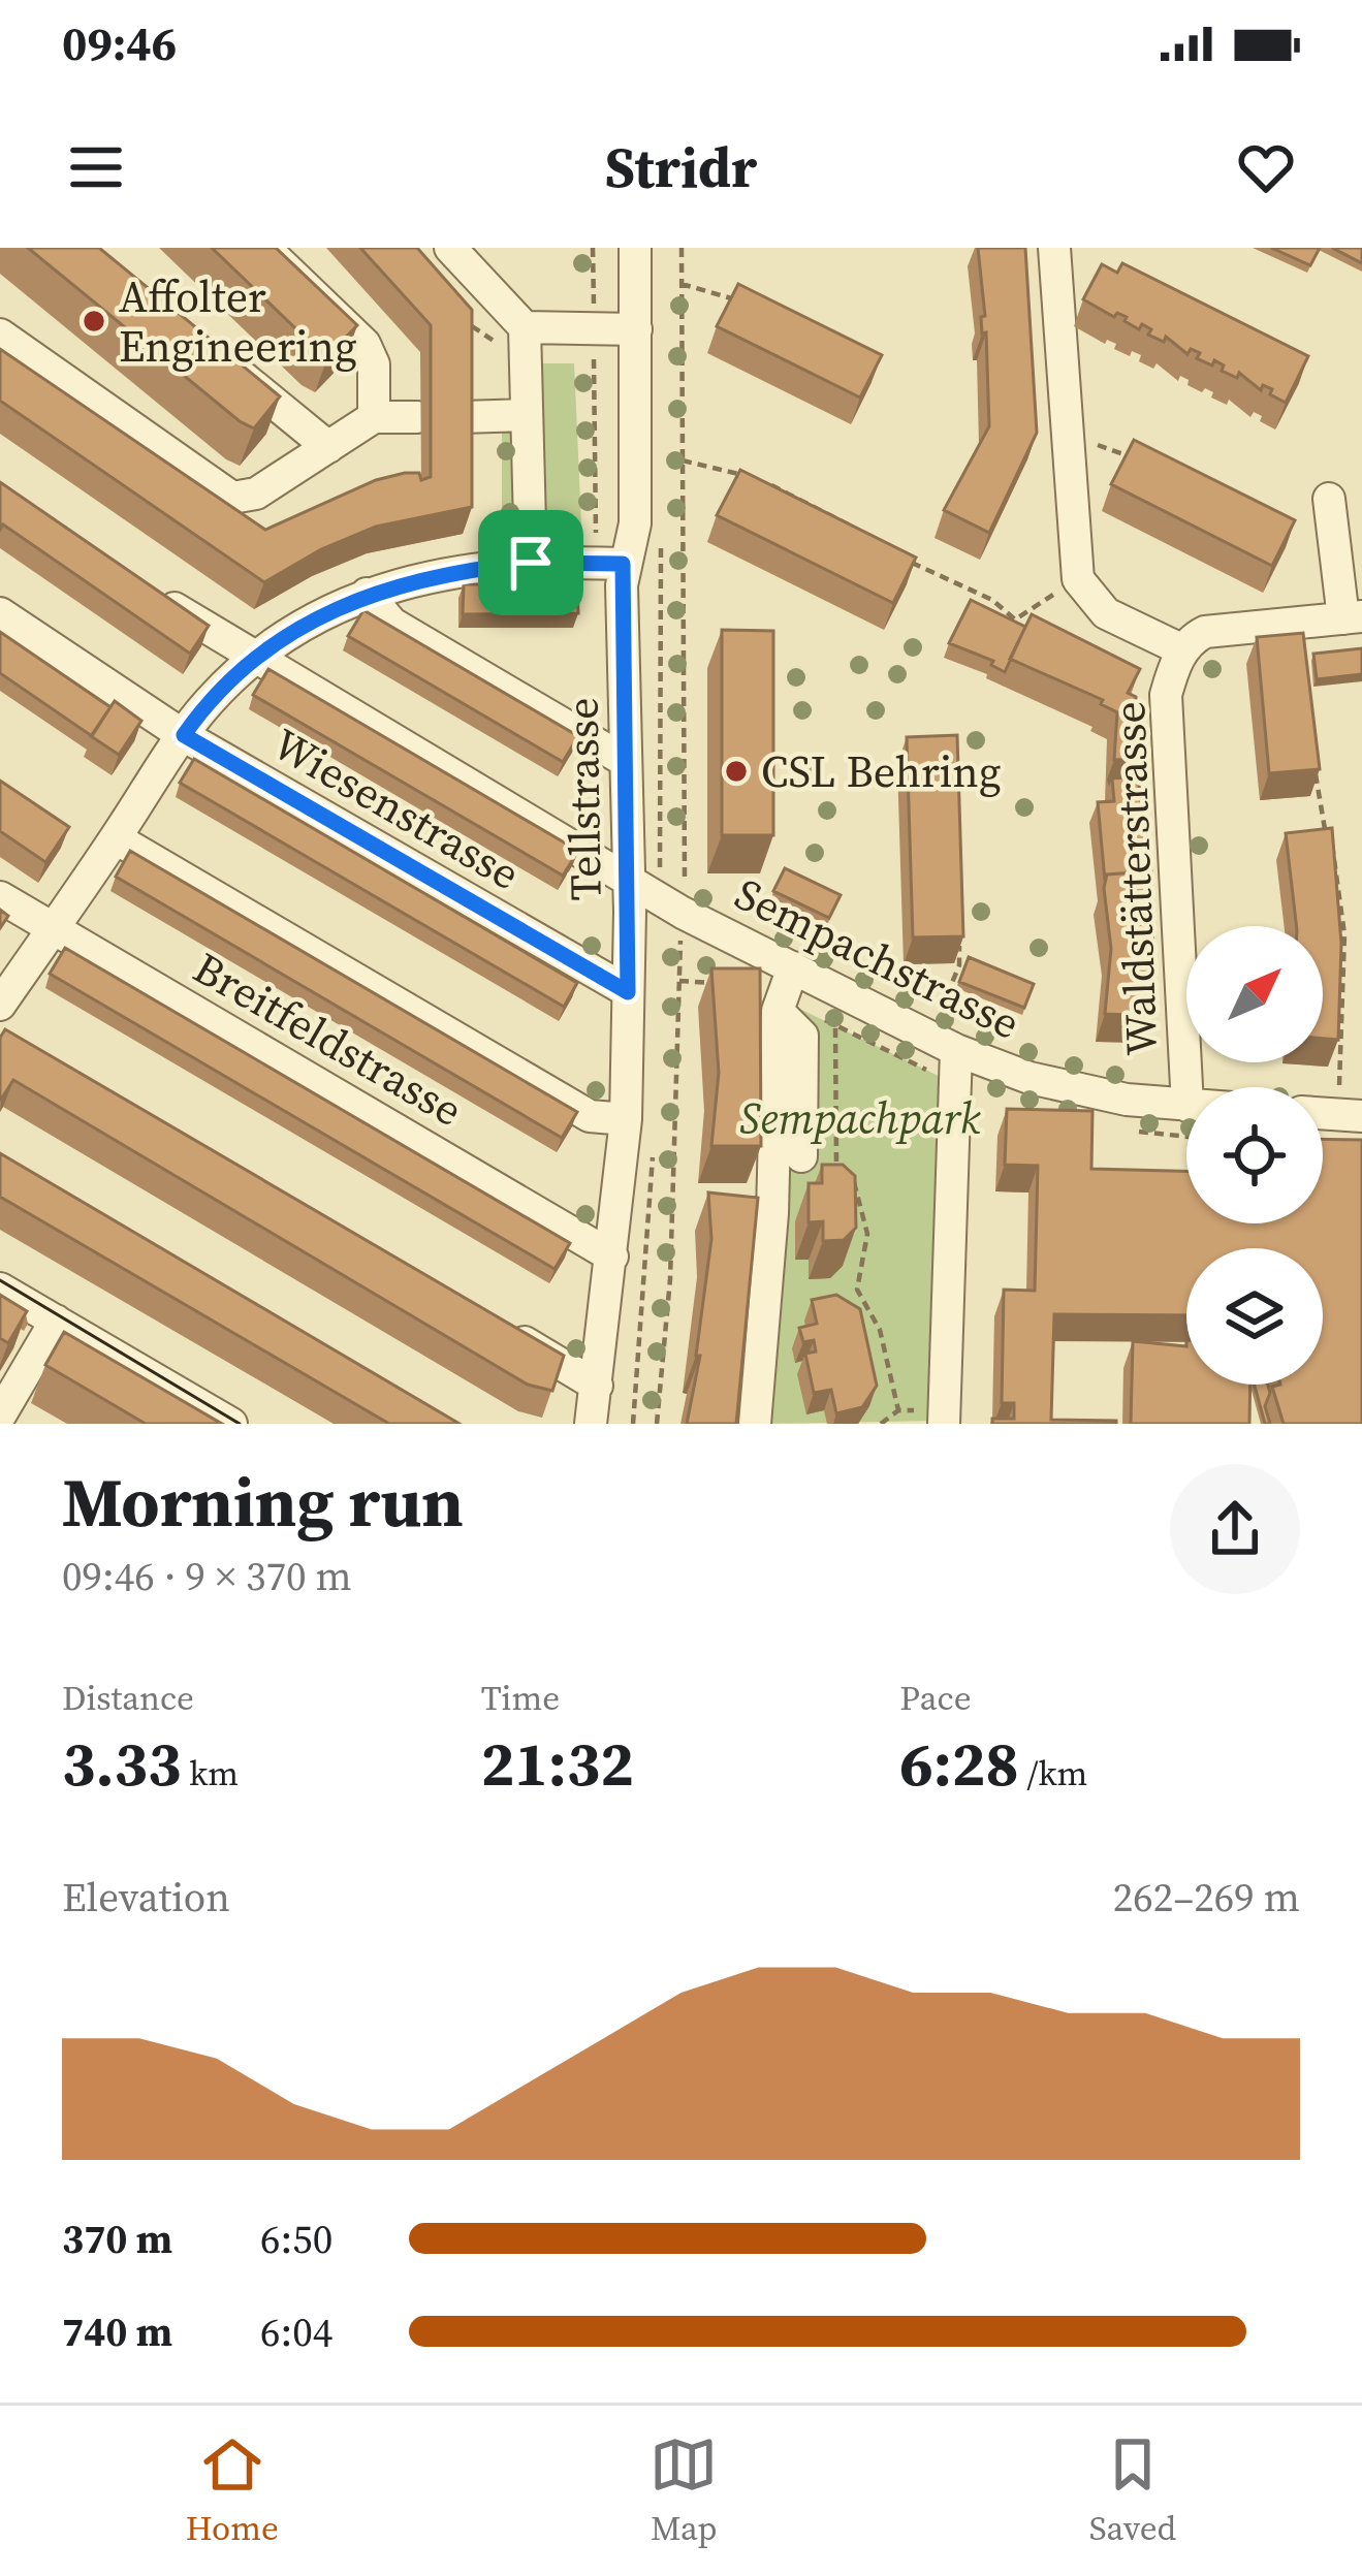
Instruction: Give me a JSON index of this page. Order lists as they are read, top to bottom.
{
  "streets": {
    "street": [
      "Tellstrasse",
      "Wiesenstrasse",
      "Waldstätterstrasse",
      "Sempachstrasse",
      "Breitfeldstrasse"
    ]
  },
  "crossings": [
    ["Tellstrasse", "Wiesenstrasse"],
    ["Tellstrasse", "Sempachstrasse"],
    ["Tellstrasse", "Breitfeldstrasse"],
    ["Wiesenstrasse", "Sempachstrasse"]
  ],
  "parks": ["Sempachpark"],
  "places": ["Affolter Engineering", "CSL Behring"],
  "north": "top right",
  "page": {
    "status": "09:46",
    "header": "Stridr",
    "heading": ["Morning run", "09:46 · 9 × 370 m"],
    "stats": [
      ["Distance", "3.33 km"],
      ["Time", "21:32"],
      ["Pace", "6:28 /km"]
    ],
    "chart": ["Elevation", "262–269 m"],
    "list": [
      {
        "name": "370 m",
        "note": "6:50"
      },
      {
        "name": "740 m",
        "note": "6:04"
      }
    ],
    "tabs": ["Home", "Map", "Saved"]
  }
}
